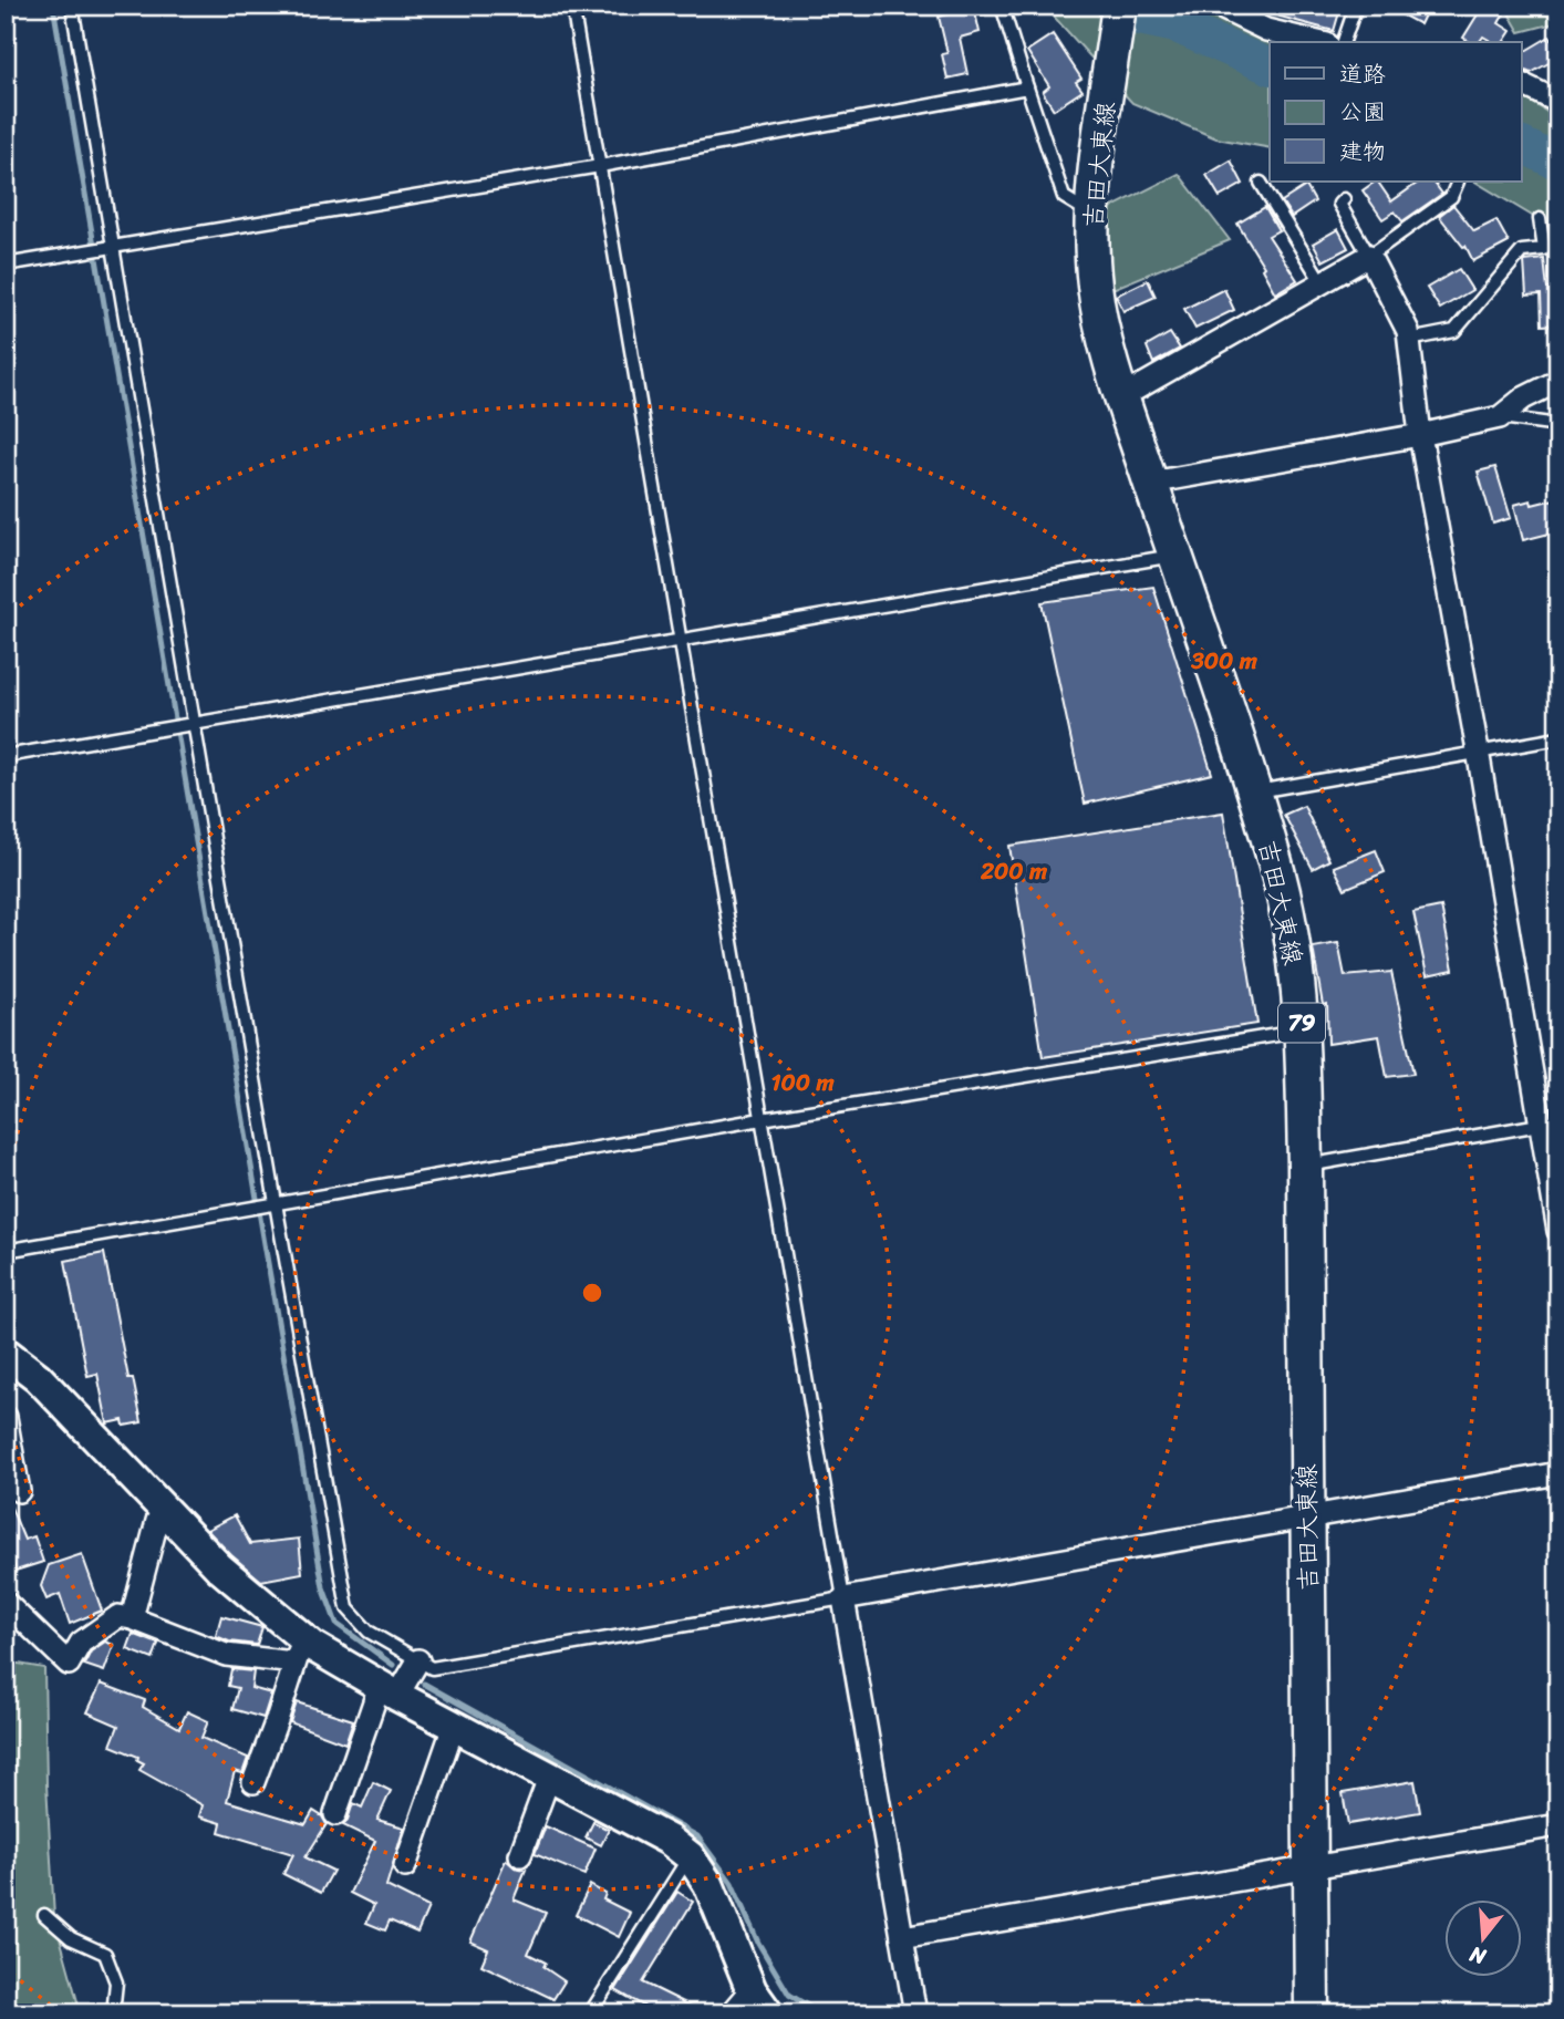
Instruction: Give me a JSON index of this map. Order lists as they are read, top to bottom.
{
  "streets": {
    "main road": ["吉田大東線", "79"]
  },
  "legend": ["道路", "公園", "建物"],
  "north": "bottom",
  "rings": ["300 m", "200 m", "100 m"]
}
